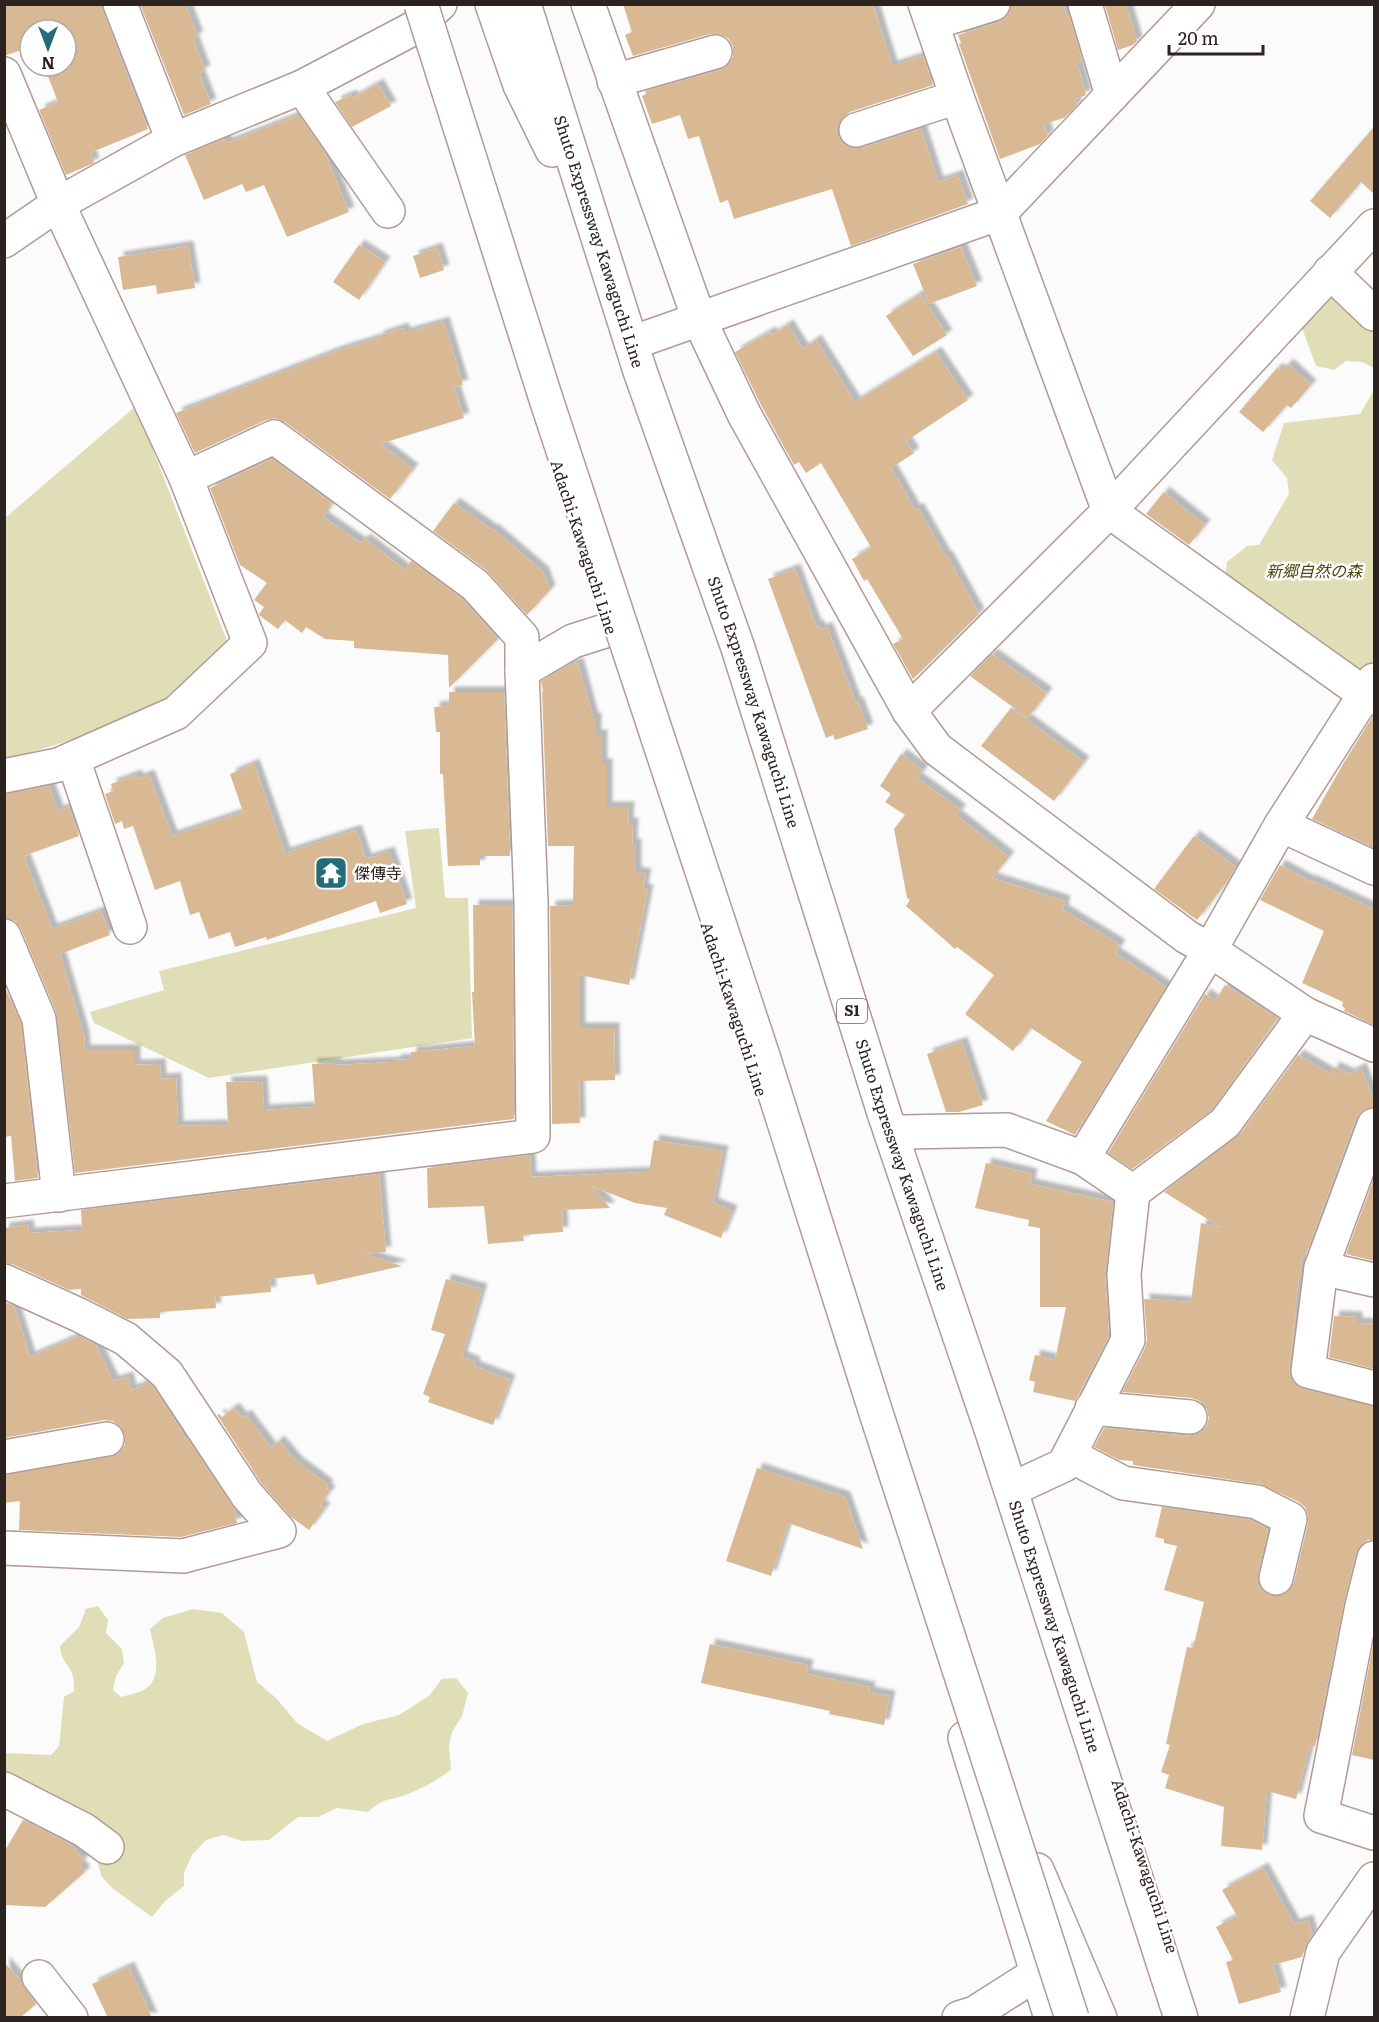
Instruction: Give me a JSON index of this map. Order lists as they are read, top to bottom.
{
  "streets": {
    "main road": ["Shuto Expressway Kawaguchi Line", "Adachi-Kawaguchi Line", "S1"]
  },
  "parks": ["新郷自然の森"],
  "places": {
    "temple": ["傑傳寺"]
  },
  "scale_bar": "20 m",
  "north": "bottom"
}
